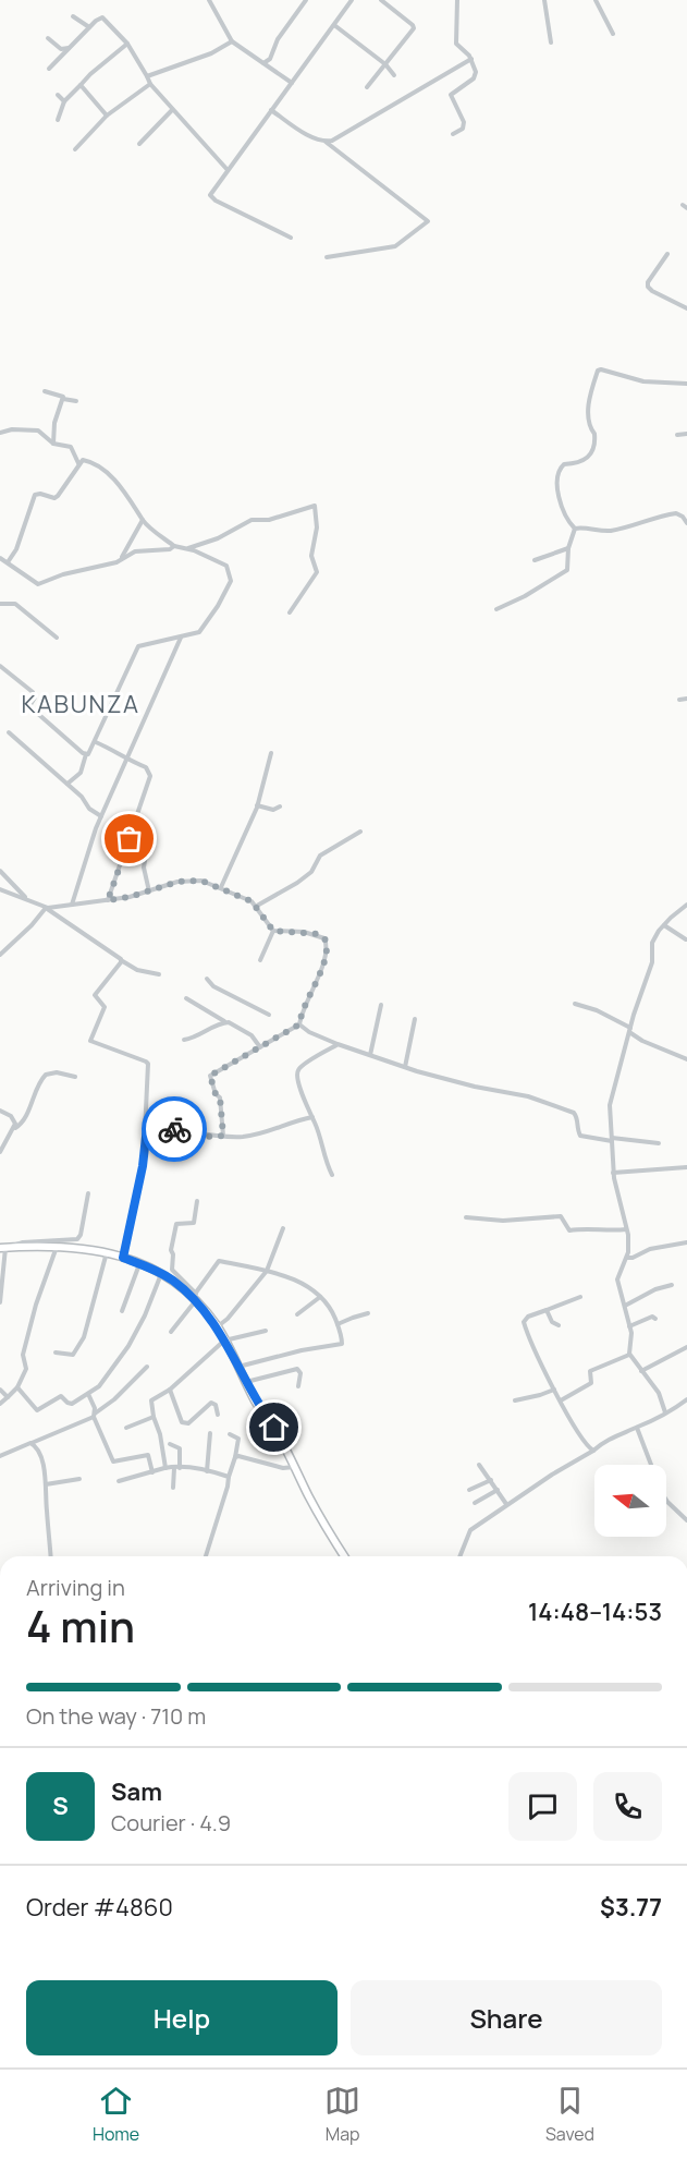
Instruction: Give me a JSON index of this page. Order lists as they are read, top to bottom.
{
  "districts": ["KABUNZA"],
  "north": "left",
  "page": {
    "heading": ["4 min", "Arriving in", "14:48–14:53"],
    "panel": [
      "Sam",
      "Courier · 4.9",
      "Order #4860",
      "$3.77"
    ],
    "bar": "On the way · 710 m",
    "round": "S",
    "buttons": ["Help", "Share"],
    "tabs": ["Home", "Map", "Saved"]
  }
}
